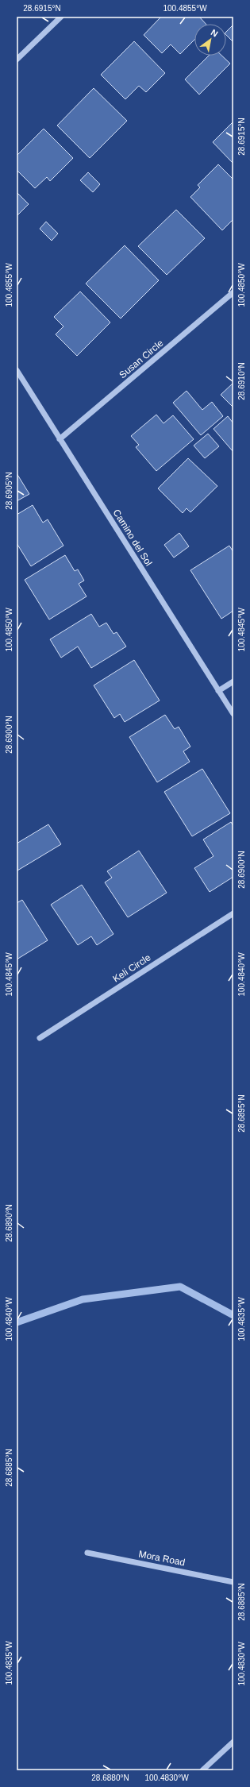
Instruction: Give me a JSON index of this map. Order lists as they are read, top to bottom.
{
  "streets": {
    "street": [
      "Susan Circle",
      "Camino del Sol",
      "Keli Circle",
      "Mora Road"
    ]
  },
  "crossings": [
    ["Susan Circle", "Camino del Sol"]
  ],
  "north": "top right",
  "coordinates": [
    "28.6915°N",
    "100.4855°W",
    "100.4850°W",
    "28.6910°N",
    "28.6905°N",
    "100.4845°W",
    "28.6900°N",
    "100.4840°W",
    "28.6895°N",
    "28.6890°N",
    "100.4835°W",
    "28.6885°N",
    "100.4830°W",
    "28.6880°N"
  ]
}
